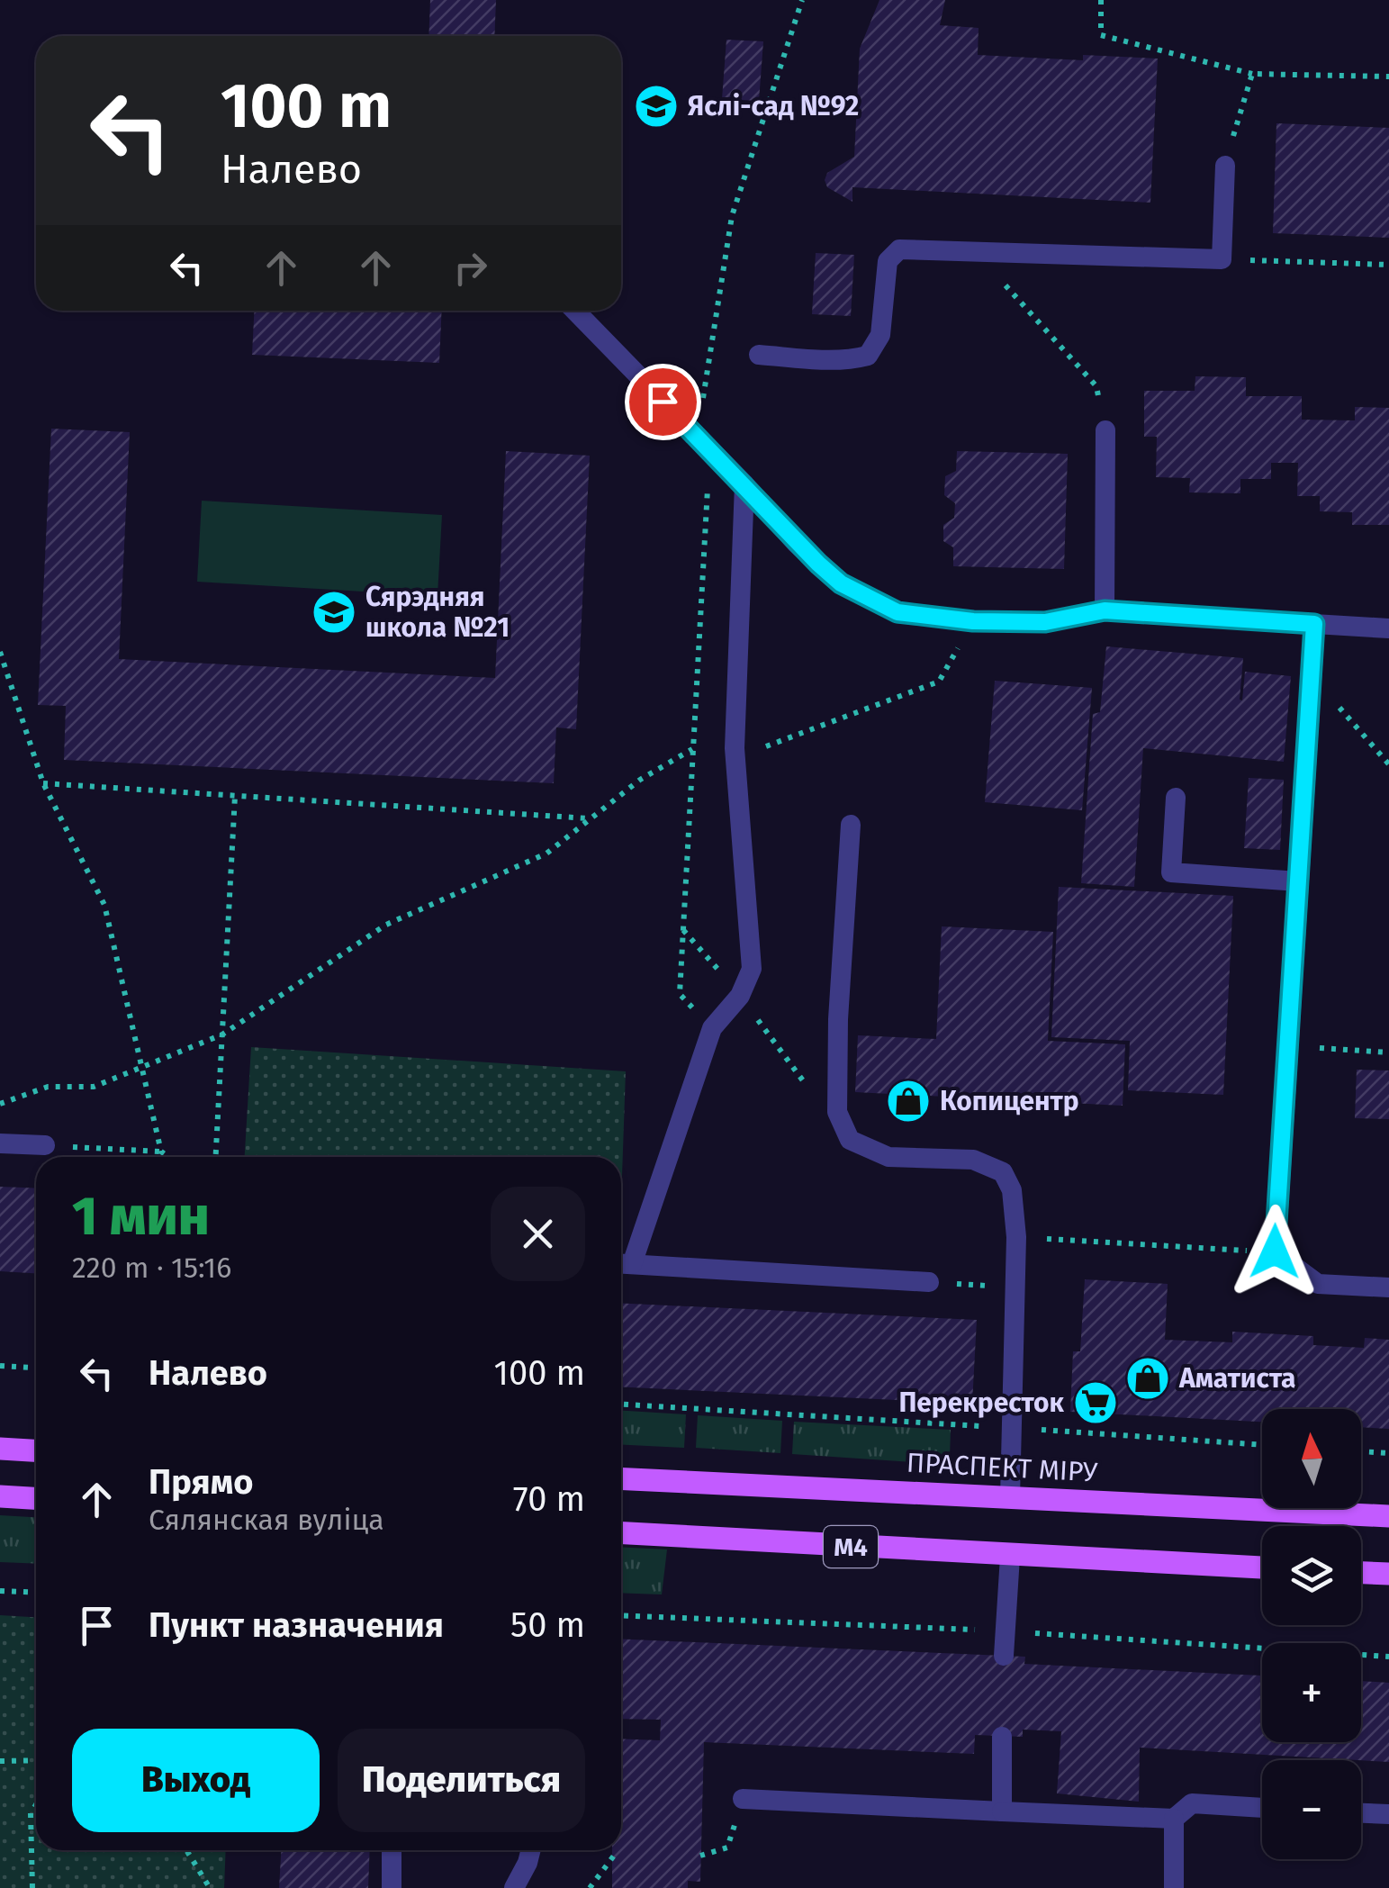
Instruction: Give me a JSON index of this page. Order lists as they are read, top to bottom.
{
  "streets": {
    "main road": ["ПРАСПЕКТ МІРУ", "М4"]
  },
  "places": {
    "school or university": ["Яслі-сад №92", "Сярэдняя школа №21"],
    "shop": ["Копицентр", "Аматиста"],
    "supermarket": ["Перекресток"]
  },
  "north": "top",
  "page": {
    "turn": ["100 m", "Налево"],
    "heading": ["1 мин", "220 m · 15:16"],
    "list": [
      {
        "name": "Налево",
        "value": "100 m"
      },
      {
        "name": "Прямо",
        "note": "Сялянская вуліца",
        "value": "70 m"
      },
      {
        "name": "Пункт назначения",
        "value": "50 m"
      }
    ],
    "map_buttons": ["+", "−"],
    "buttons": ["Выход", "Поделиться"]
  }
}
